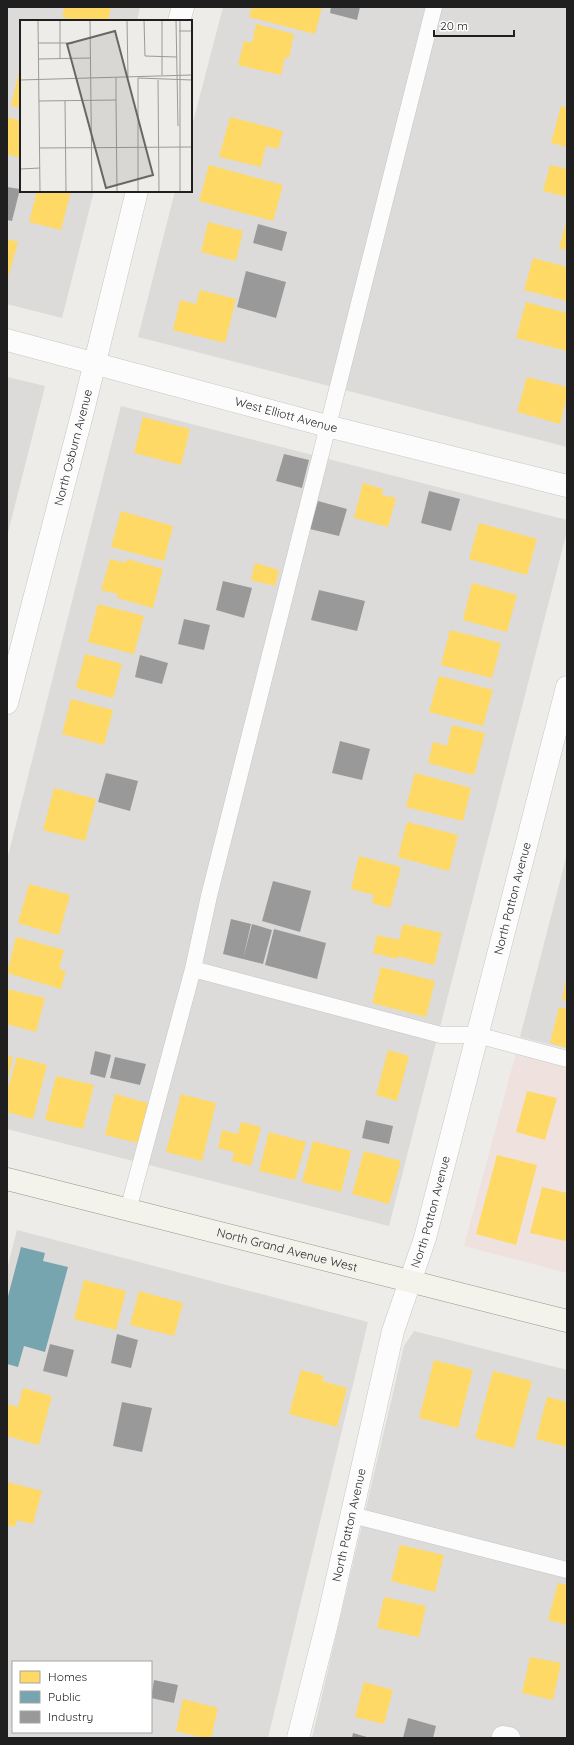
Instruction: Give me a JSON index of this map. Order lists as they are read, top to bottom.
{
  "streets": {
    "main road": ["North Grand Avenue West"],
    "street": ["West Elliott Avenue", "North Osburn Avenue", "North Patton Avenue"]
  },
  "crossings": [
    ["West Elliott Avenue", "North Osburn Avenue"],
    ["North Patton Avenue", "North Grand Avenue West"]
  ],
  "legend": ["Homes", "Public", "Industry"],
  "scale_bar": "20 m"
}
